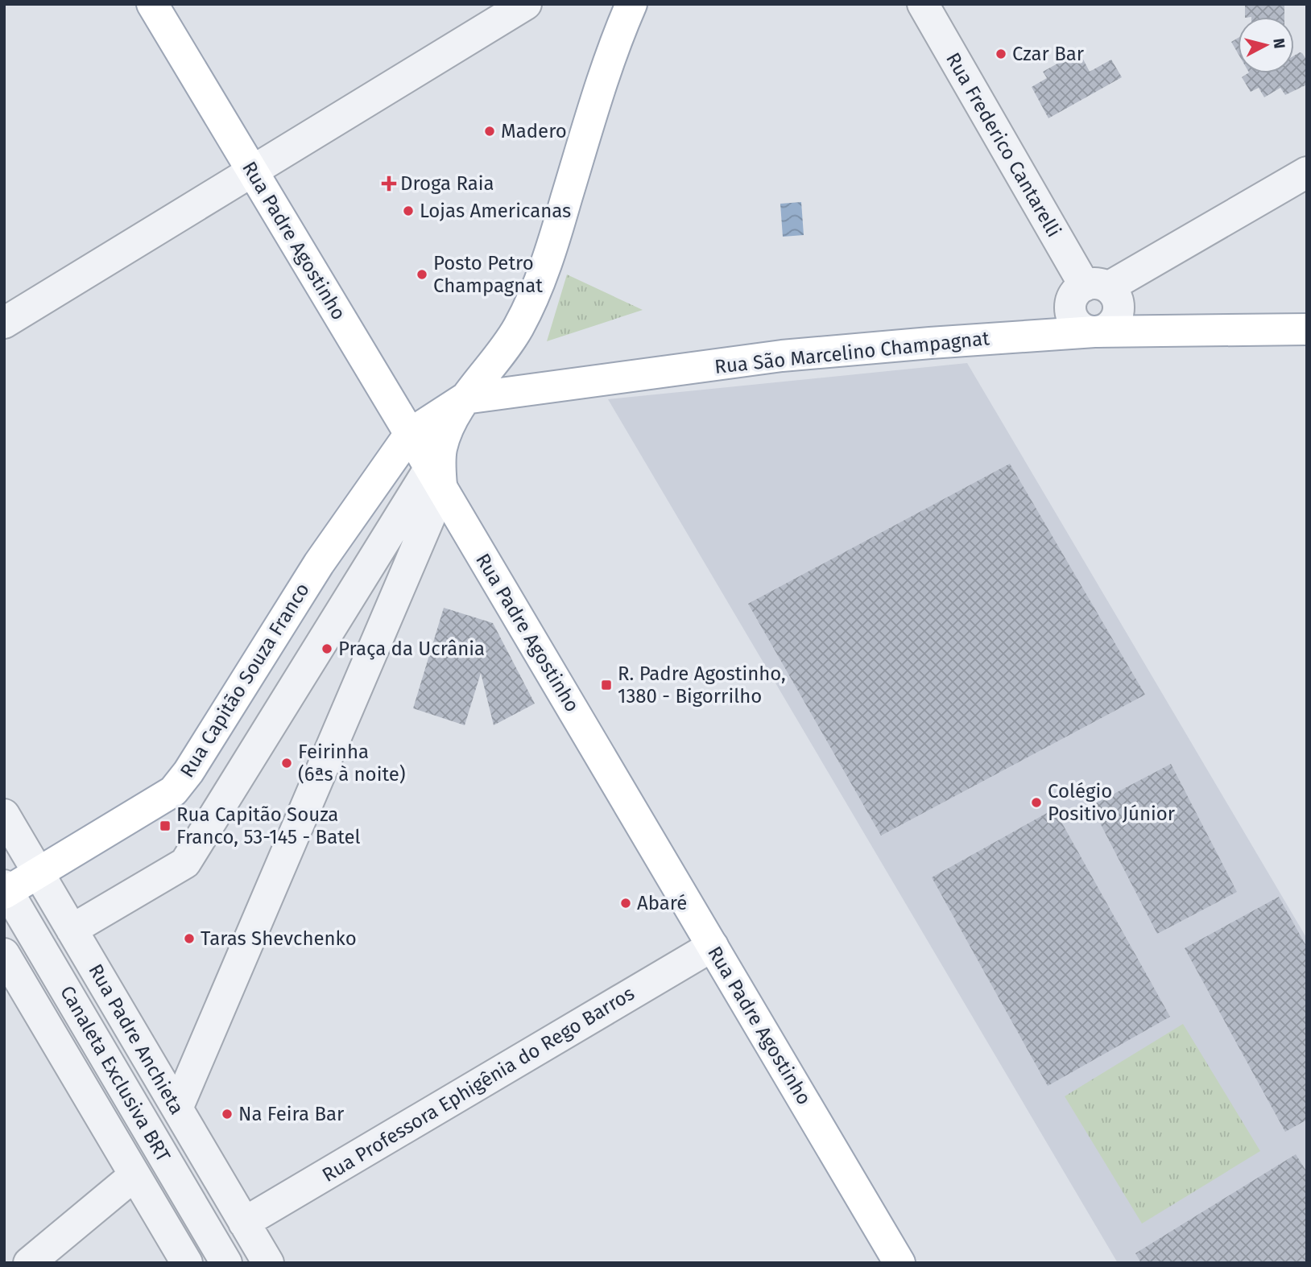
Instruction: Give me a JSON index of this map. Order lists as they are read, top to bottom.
{
  "streets": {
    "main road": ["Rua Padre Agostinho", "Rua São Marcelino Champagnat", "Rua Capitão Souza Franco"],
    "street": [
      "Rua Frederico Cantarelli",
      "Rua Padre Anchieta",
      "Canaleta Exclusiva BRT",
      "Rua Professora Ephigênia do Rego Barros"
    ]
  },
  "crossings": [
    ["Rua Padre Agostinho", "Rua São Marcelino Champagnat"],
    ["Rua Padre Agostinho", "Rua Capitão Souza Franco"],
    ["Rua Padre Agostinho", "Rua Professora Ephigênia do Rego Barros"],
    ["Rua São Marcelino Champagnat", "Rua Capitão Souza Franco"],
    ["Rua Capitão Souza Franco", "Rua Padre Anchieta"],
    ["Rua Capitão Souza Franco", "Canaleta Exclusiva BRT"],
    ["Rua Padre Anchieta", "Rua Professora Ephigênia do Rego Barros"]
  ],
  "places": {
    "other": [
      "Czar Bar",
      "Madero",
      "Lojas Americanas",
      "Posto Petro Champagnat",
      "Praça da Ucrânia",
      "Feirinha (6ªs à noite)",
      "Colégio Positivo Júnior",
      "Abaré",
      "Taras Shevchenko",
      "Na Feira Bar"
    ],
    "health": ["Droga Raia"],
    "transit": ["R. Padre Agostinho, 1380 - Bigorrilho", "Rua Capitão Souza Franco, 53-145 - Batel"]
  },
  "north": "right"
}
